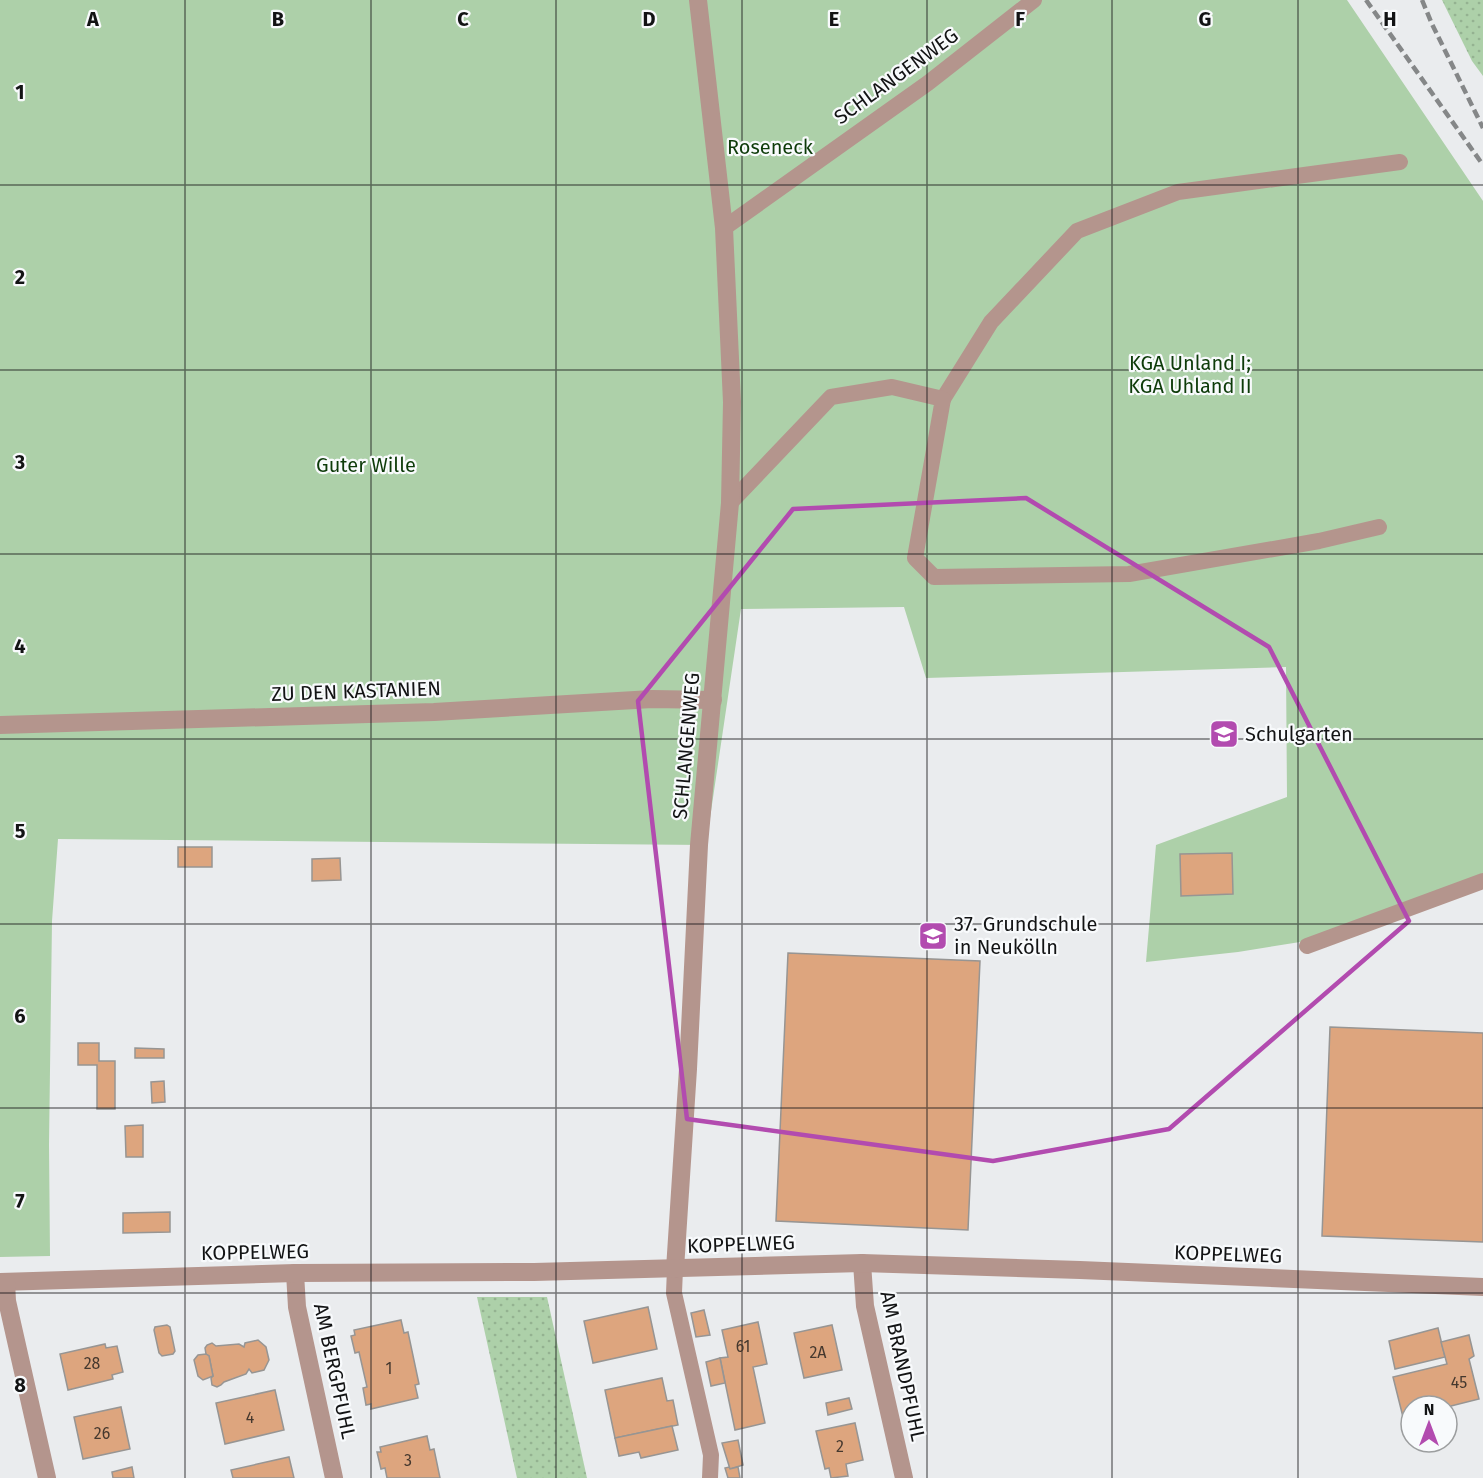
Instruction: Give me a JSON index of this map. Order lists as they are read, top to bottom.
{
  "streets": {
    "street": [
      "SCHLANGENWEG",
      "ZU DEN KASTANIEN",
      "KOPPELWEG",
      "AM BRANDPFUHL",
      "AM BERGPFUHL"
    ]
  },
  "crossings": [
    ["SCHLANGENWEG", "ZU DEN KASTANIEN"],
    ["SCHLANGENWEG", "KOPPELWEG"],
    ["KOPPELWEG", "AM BRANDPFUHL"],
    ["KOPPELWEG", "AM BERGPFUHL"]
  ],
  "parks": ["Roseneck", "KGA Unland I; KGA Uhland II", "Guter Wille"],
  "places": {
    "school or university": ["Schulgarten", "37. Grundschule in Neukölln"]
  },
  "house_numbers": [
    "61",
    "2A",
    "28",
    "1",
    "45",
    "4",
    "26",
    "2",
    "3"
  ],
  "north": "top",
  "grid": {
    "columns": [
      "A",
      "B",
      "C",
      "D",
      "E",
      "F",
      "G",
      "H"
    ],
    "rows": [
      "1",
      "2",
      "3",
      "4",
      "5",
      "6",
      "7",
      "8"
    ]
  }
}
